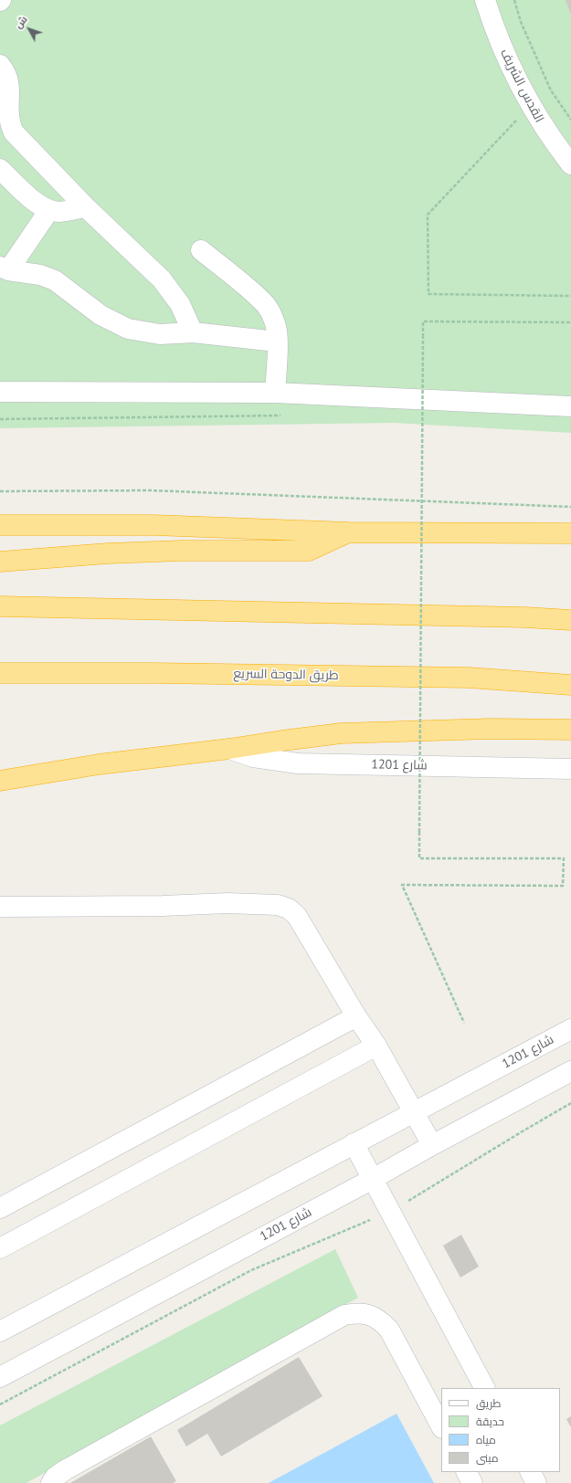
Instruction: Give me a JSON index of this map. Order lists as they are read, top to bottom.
{
  "streets": {
    "highway": ["طريق الدوحة السريع"],
    "street": ["القدس الشريف", "شارع 1201"]
  },
  "legend": [
    "طريق",
    "حديقة",
    "مياه",
    "مبنى"
  ],
  "north": "top left"
}
